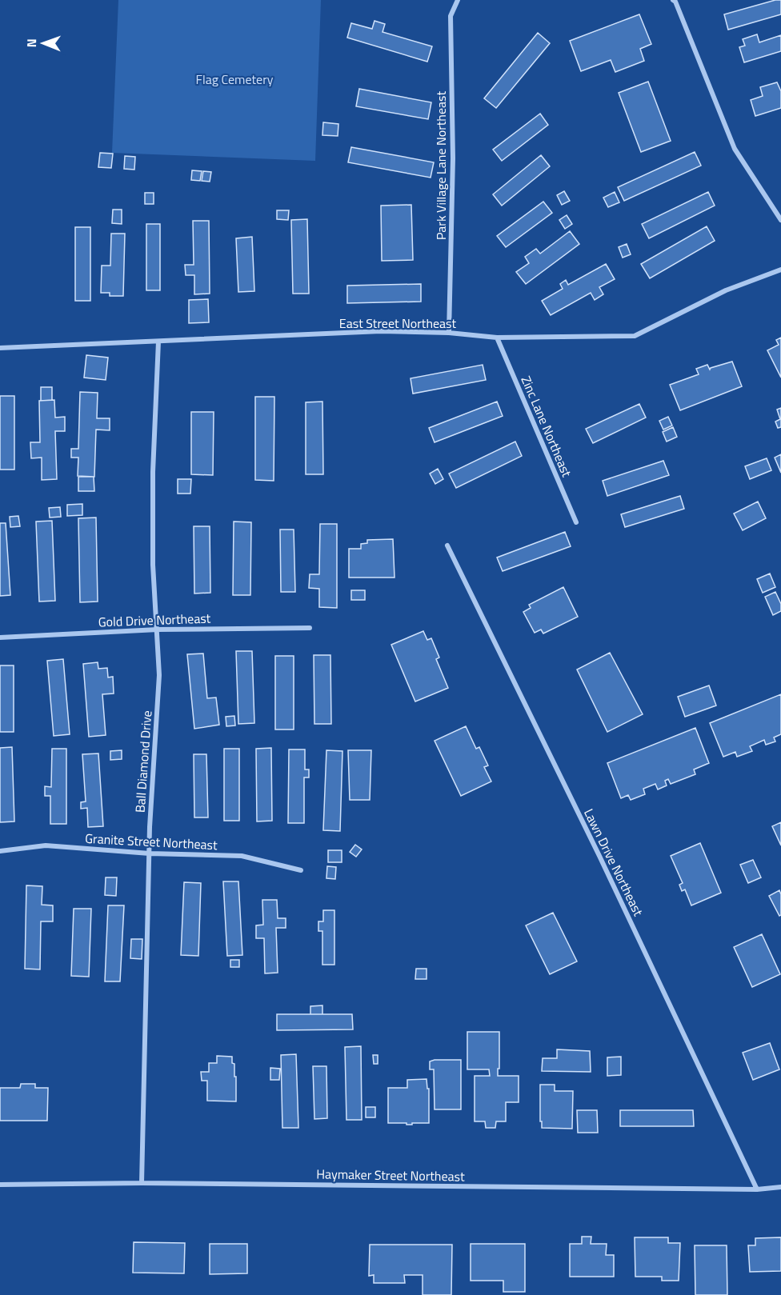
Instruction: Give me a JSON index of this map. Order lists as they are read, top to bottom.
{
  "streets": {
    "street": [
      "Park Village Lane Northeast",
      "East Street Northeast",
      "Zinc Lane Northeast",
      "Gold Drive Northeast",
      "Ball Diamond Drive",
      "Granite Street Northeast",
      "Lawn Drive Northeast",
      "Haymaker Street Northeast"
    ]
  },
  "crossings": [
    ["Park Village Lane Northeast", "East Street Northeast"],
    ["East Street Northeast", "Zinc Lane Northeast"],
    ["East Street Northeast", "Ball Diamond Drive"],
    ["Gold Drive Northeast", "Ball Diamond Drive"],
    ["Ball Diamond Drive", "Granite Street Northeast"],
    ["Ball Diamond Drive", "Haymaker Street Northeast"],
    ["Lawn Drive Northeast", "Haymaker Street Northeast"]
  ],
  "parks": ["Flag Cemetery"],
  "north": "left"
}
